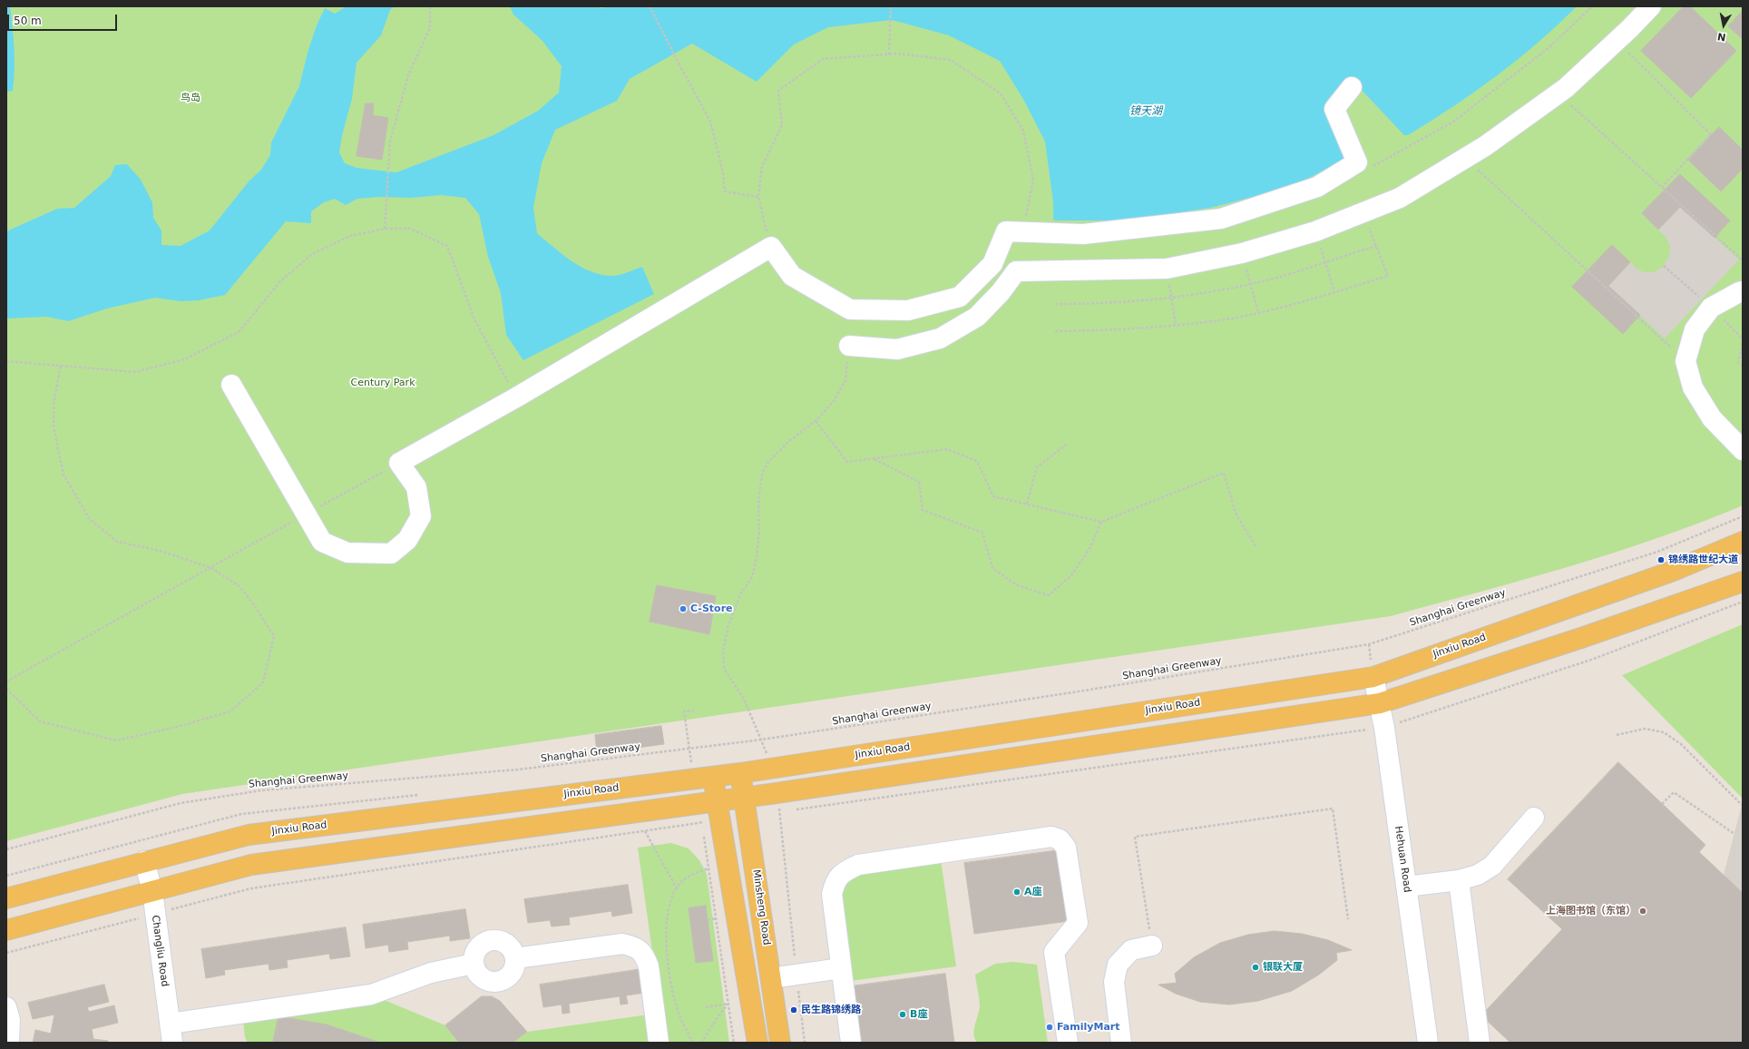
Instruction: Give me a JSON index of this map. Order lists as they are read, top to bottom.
{
  "streets": {
    "main road": ["Jinxiu Road", "Minsheng Road"],
    "street": ["Hehuan Road", "Changliu Road"],
    "path": ["Shanghai Greenway"]
  },
  "crossings": [
    ["Jinxiu Road", "Hehuan Road"],
    ["Jinxiu Road", "Minsheng Road"],
    ["Jinxiu Road", "Changliu Road"]
  ],
  "water": ["镜天湖"],
  "parks": ["鸟岛", "Century Park"],
  "places": [
    "锦绣路世纪大道",
    "C-Store",
    "A座",
    "上海图书馆（东馆）",
    "银联大厦",
    "民生路锦绣路",
    "B座",
    "FamilyMart"
  ],
  "scale_bar": "50 m",
  "north": "bottom"
}
